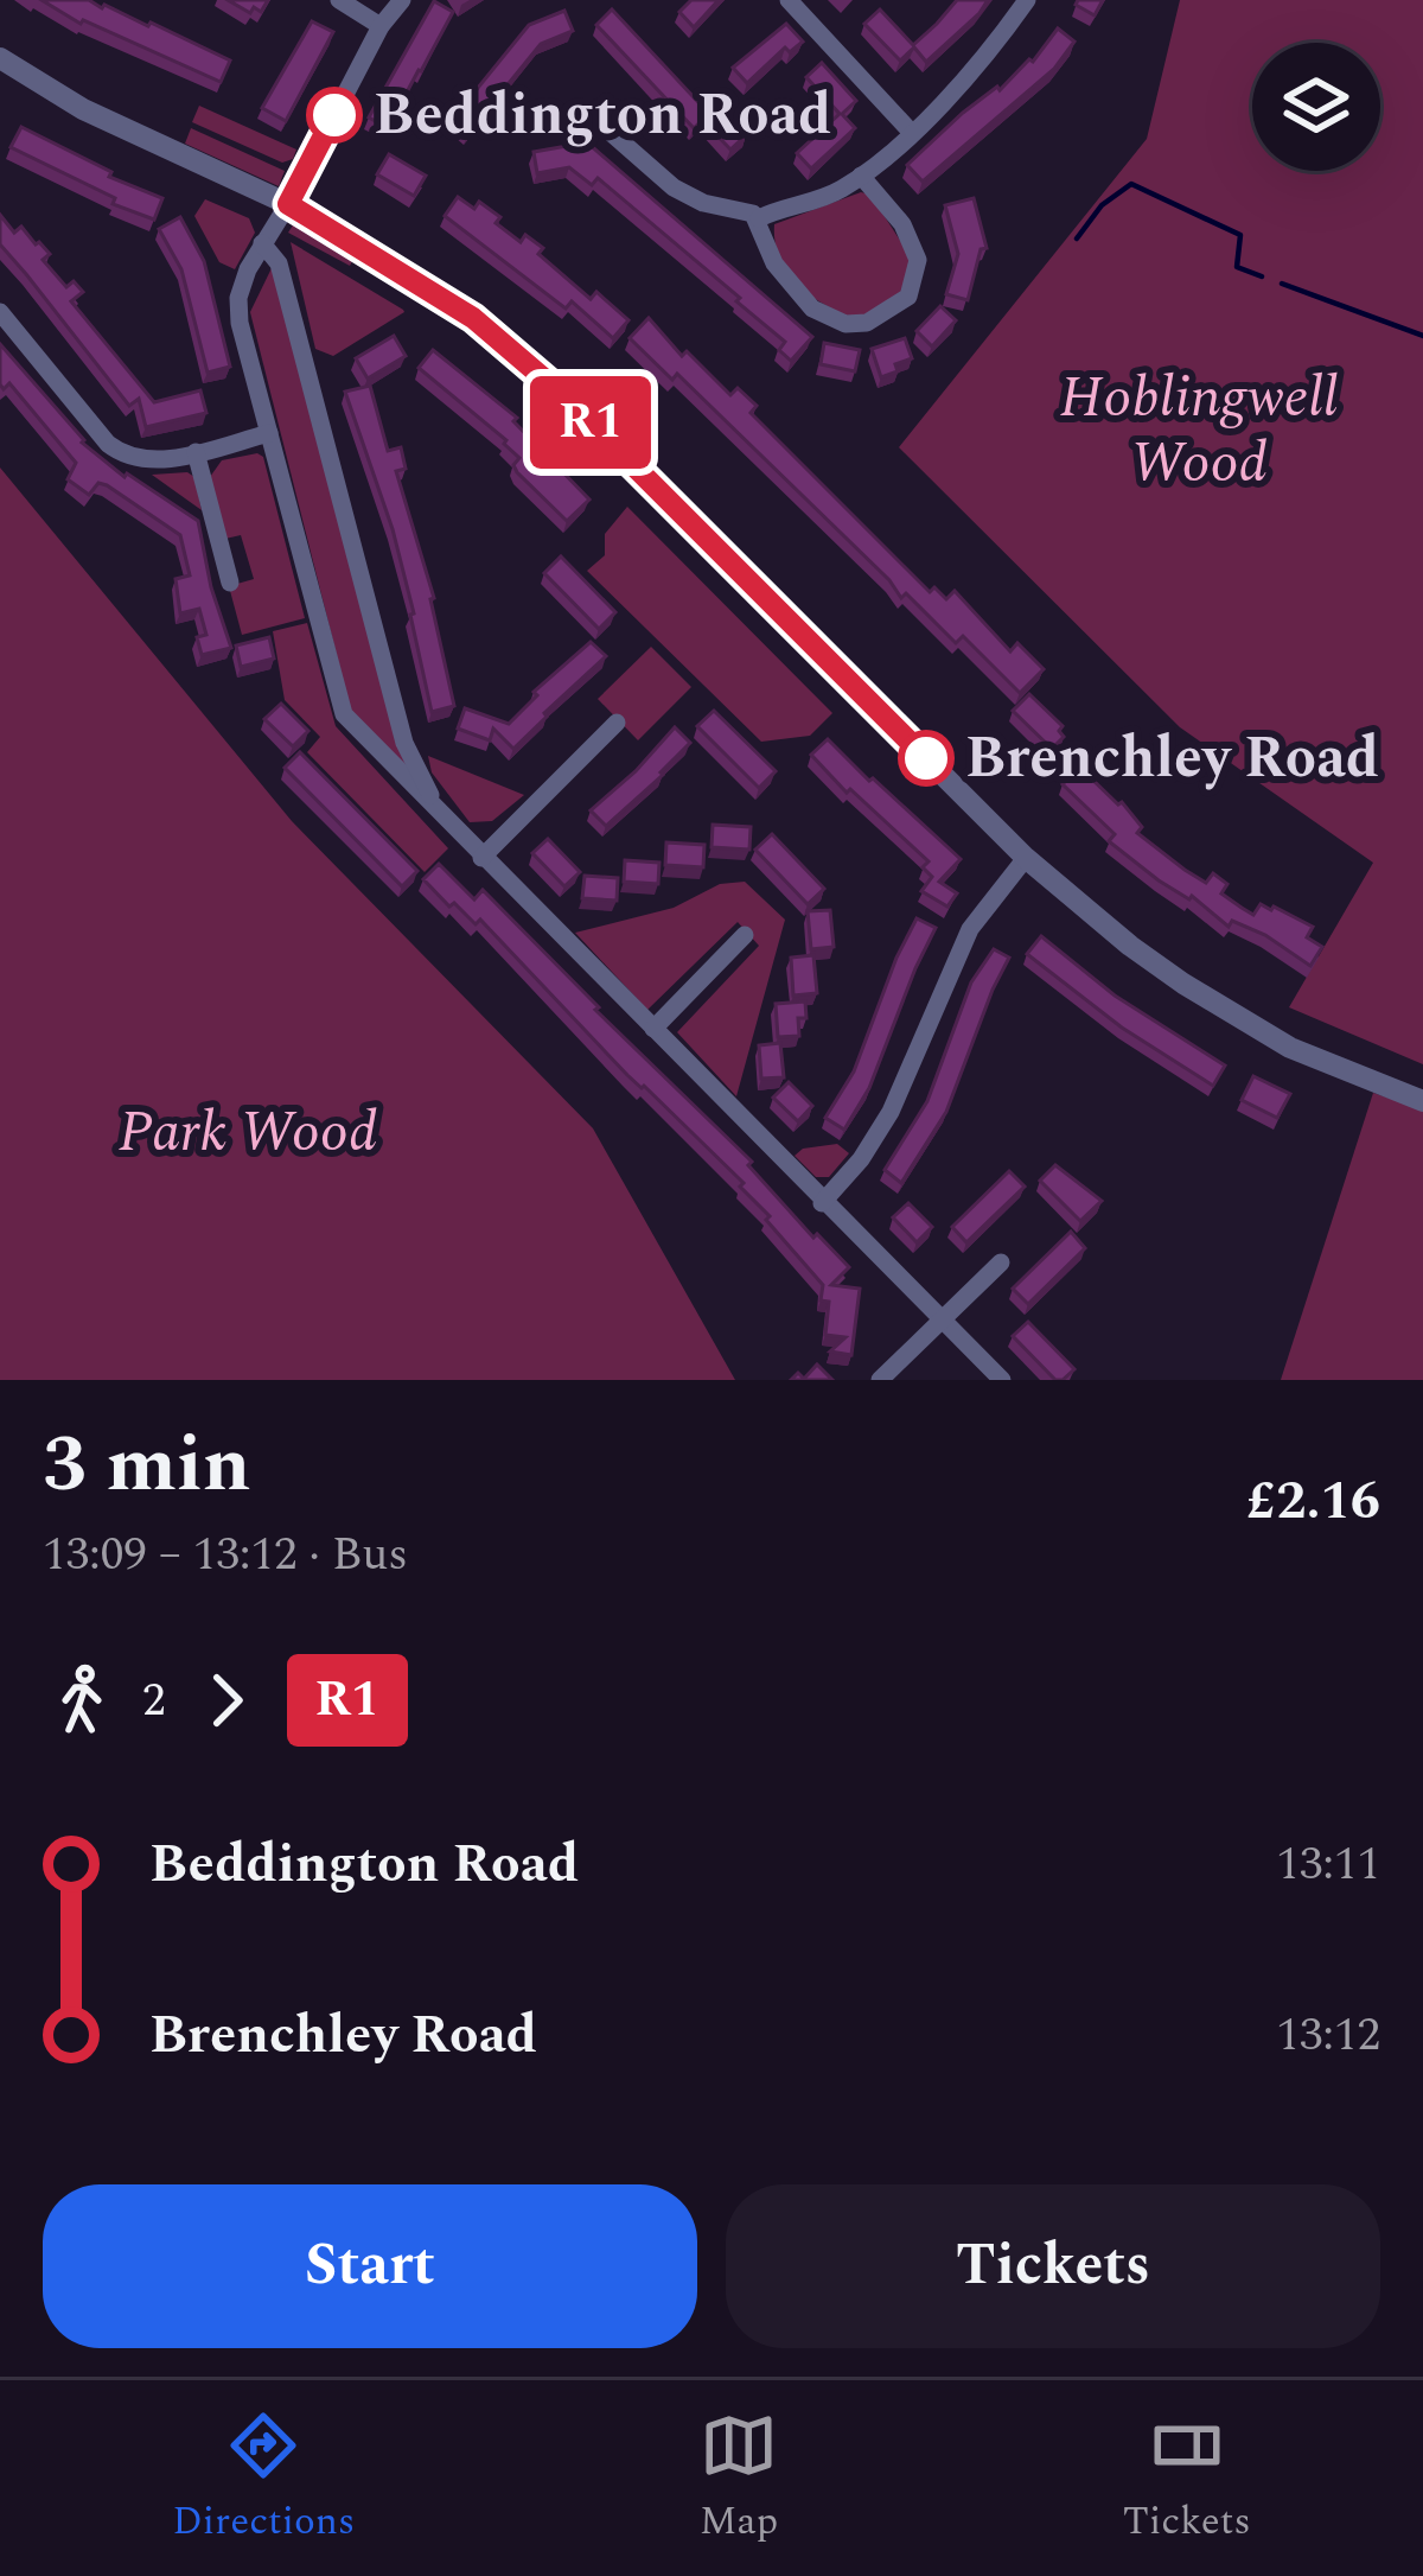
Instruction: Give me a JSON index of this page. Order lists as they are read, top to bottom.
{
  "parks": ["Hoblingwell Wood", "Park Wood"],
  "places": ["Beddington Road", "Brenchley Road"],
  "lines": ["bus line R1"],
  "page": {
    "on_map": "R1",
    "heading": ["3 min", "13:09 – 13:12 · Bus", "£2.16"],
    "legs": ["2", "R1"],
    "list": [
      {
        "name": "Beddington Road",
        "value": "13:11"
      },
      {
        "name": "Brenchley Road",
        "value": "13:12"
      }
    ],
    "buttons": ["Start", "Tickets"],
    "tabs": ["Directions", "Map", "Tickets"]
  }
}
